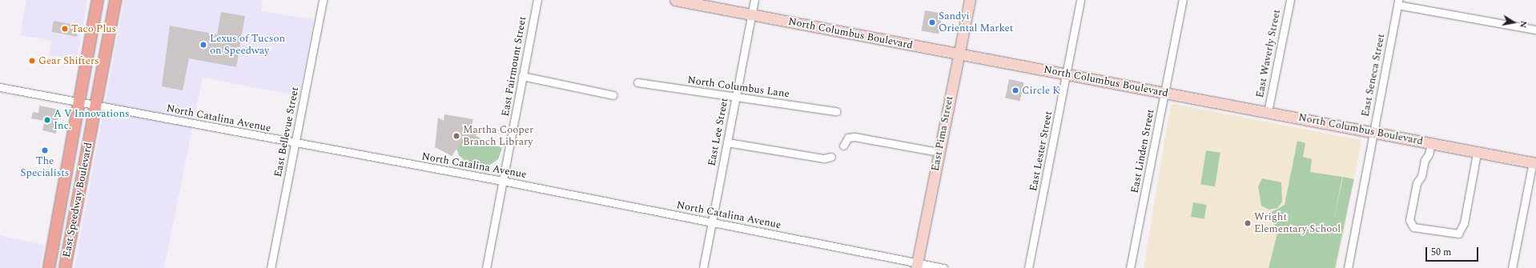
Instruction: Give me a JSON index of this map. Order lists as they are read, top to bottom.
{
  "streets": {
    "main road": ["East Speedway Boulevard"],
    "street": [
      "North Columbus Boulevard",
      "East Waverly Street",
      "East Fairmount Street",
      "East Seneca Street",
      "North Columbus Lane",
      "North Catalina Avenue",
      "East Bellevue Street",
      "East Lee Street",
      "East Pima Street",
      "East Lester Street",
      "East Linden Street"
    ]
  },
  "crossings": [
    ["North Columbus Boulevard", "East Waverly Street"],
    ["North Columbus Boulevard", "East Seneca Street"],
    ["North Columbus Boulevard", "East Lee Street"],
    ["North Columbus Boulevard", "East Pima Street"],
    ["North Columbus Boulevard", "East Lester Street"],
    ["North Columbus Boulevard", "East Linden Street"],
    ["East Fairmount Street", "North Catalina Avenue"],
    ["North Columbus Lane", "East Lee Street"],
    ["North Catalina Avenue", "East Bellevue Street"],
    ["North Catalina Avenue", "East Lee Street"],
    ["North Catalina Avenue", "East Pima Street"],
    ["North Catalina Avenue", "East Speedway Boulevard"]
  ],
  "places": [
    "Sandyi Oriental Market",
    "Taco Plus",
    "Lexus of Tucson on Speedway",
    "Gear Shifters",
    "Circle K",
    "A V Innovations Inc.",
    "Martha Cooper Branch Library",
    "The Specialists",
    "Wright Elementary School"
  ],
  "scale_bar": "50 m",
  "north": "right"
}
